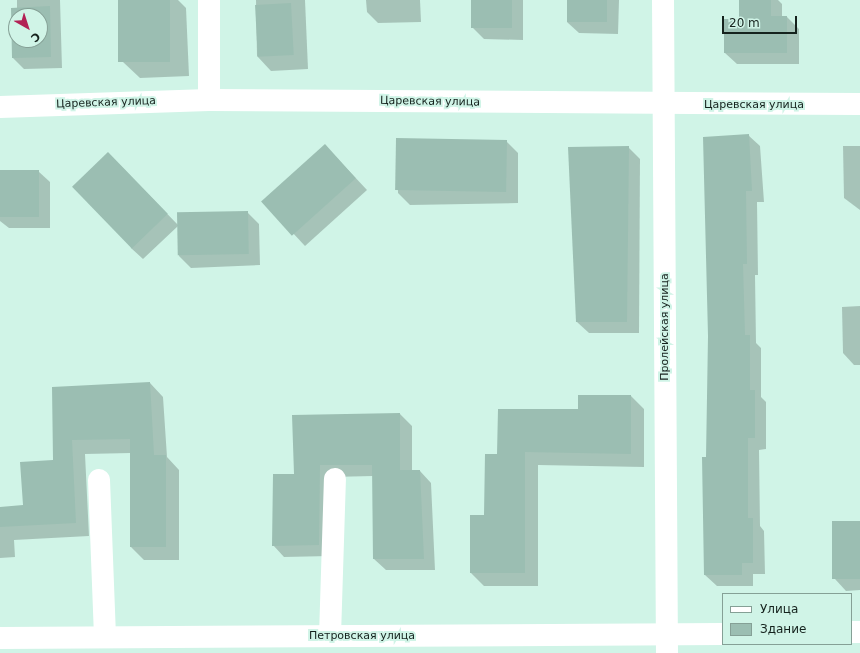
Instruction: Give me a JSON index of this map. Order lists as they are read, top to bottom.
{
  "streets": {
    "street": ["Царевская улица", "Пролейская улица", "Петровская улица"]
  },
  "crossings": [
    ["Царевская улица", "Пролейская улица"],
    ["Пролейская улица", "Петровская улица"]
  ],
  "legend": ["Улица", "Здание"],
  "scale_bar": "20 m",
  "north": "bottom right"
}
